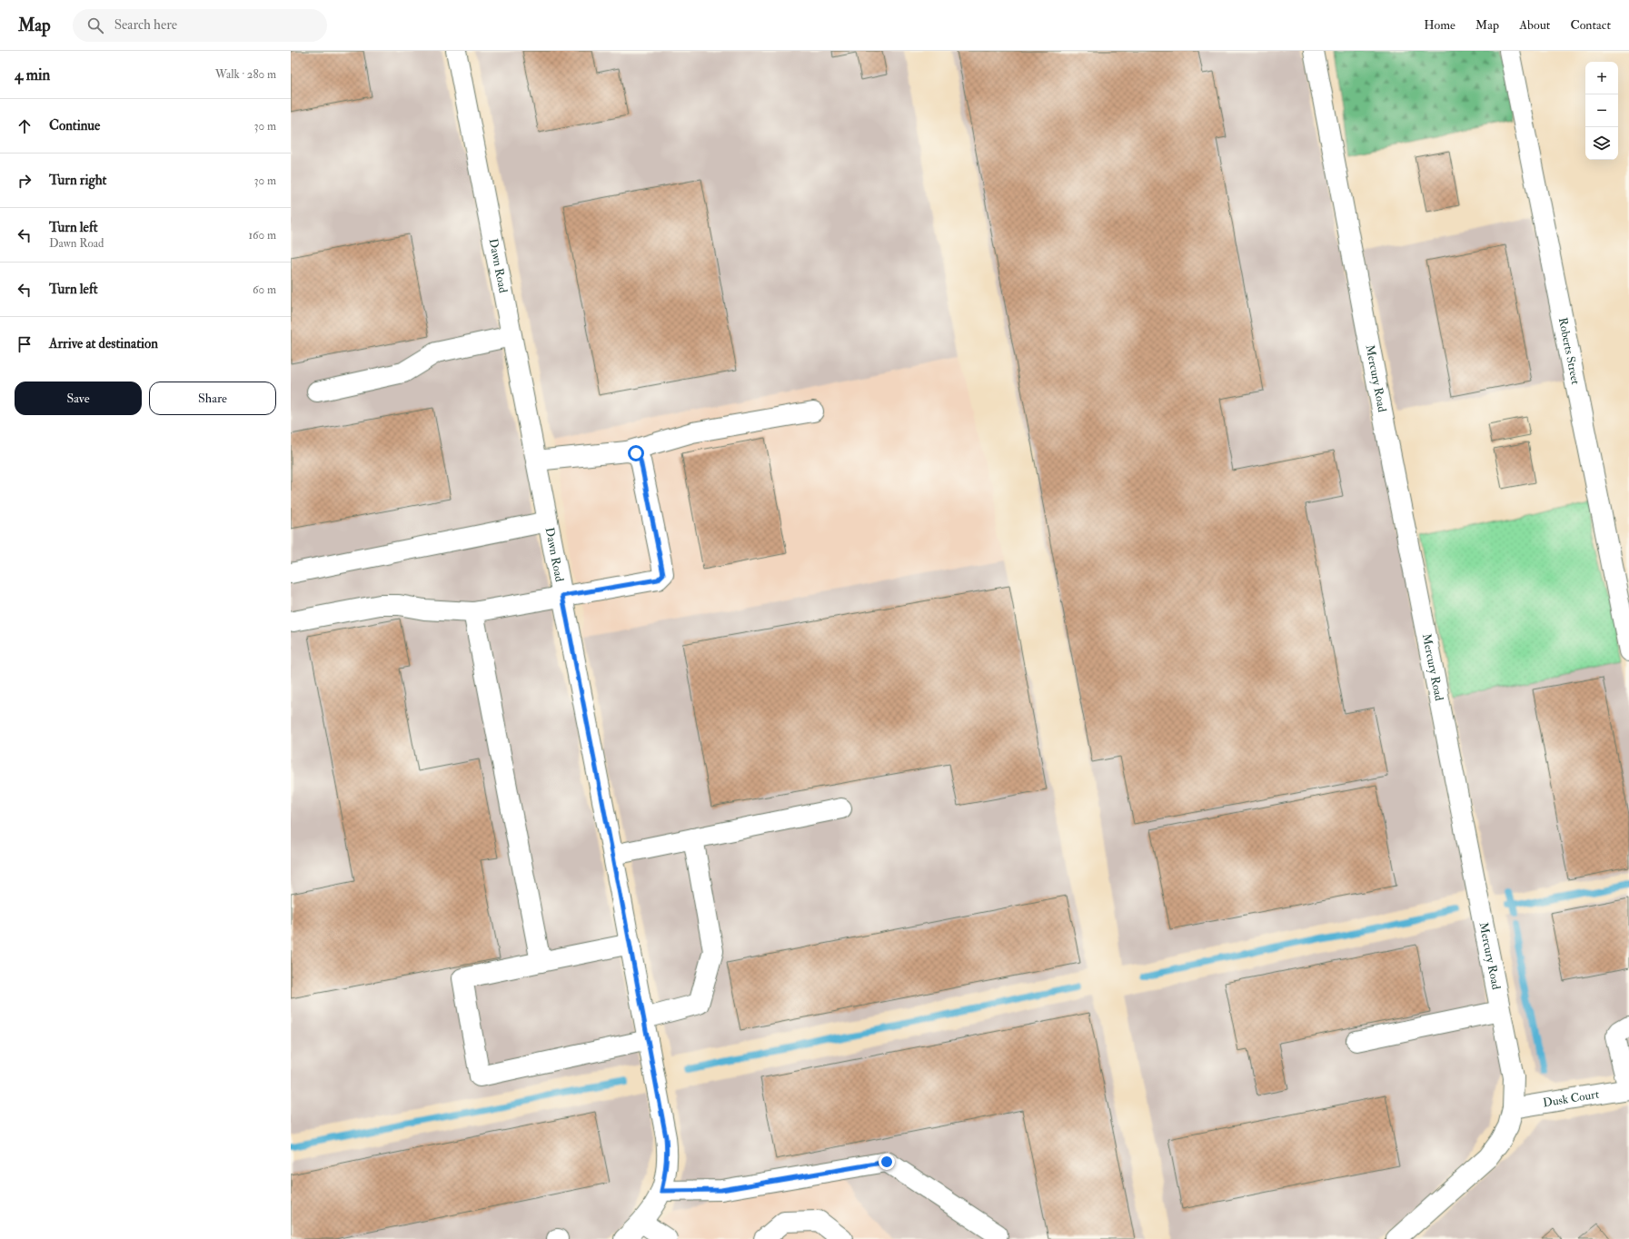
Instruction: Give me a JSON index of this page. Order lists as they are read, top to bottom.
{
  "streets": {
    "street": [
      "Dawn Road",
      "Roberts Street",
      "Mercury Road",
      "Dusk Court"
    ]
  },
  "crossings": [
    ["Mercury Road", "Dusk Court"]
  ],
  "page": {
    "header": "Map",
    "search": "Search here",
    "nav": [
      "Home",
      "Map",
      "About",
      "Contact"
    ],
    "heading": ["4 min", "Walk · 280 m"],
    "map_buttons": ["+", "−"],
    "list": [
      ["Continue", "30 m"],
      ["Turn right", "30 m"],
      ["Turn left", "Dawn Road", "160 m"],
      ["Turn left", "60 m"],
      "Arrive at destination"
    ],
    "buttons": ["Save", "Share"]
  }
}
